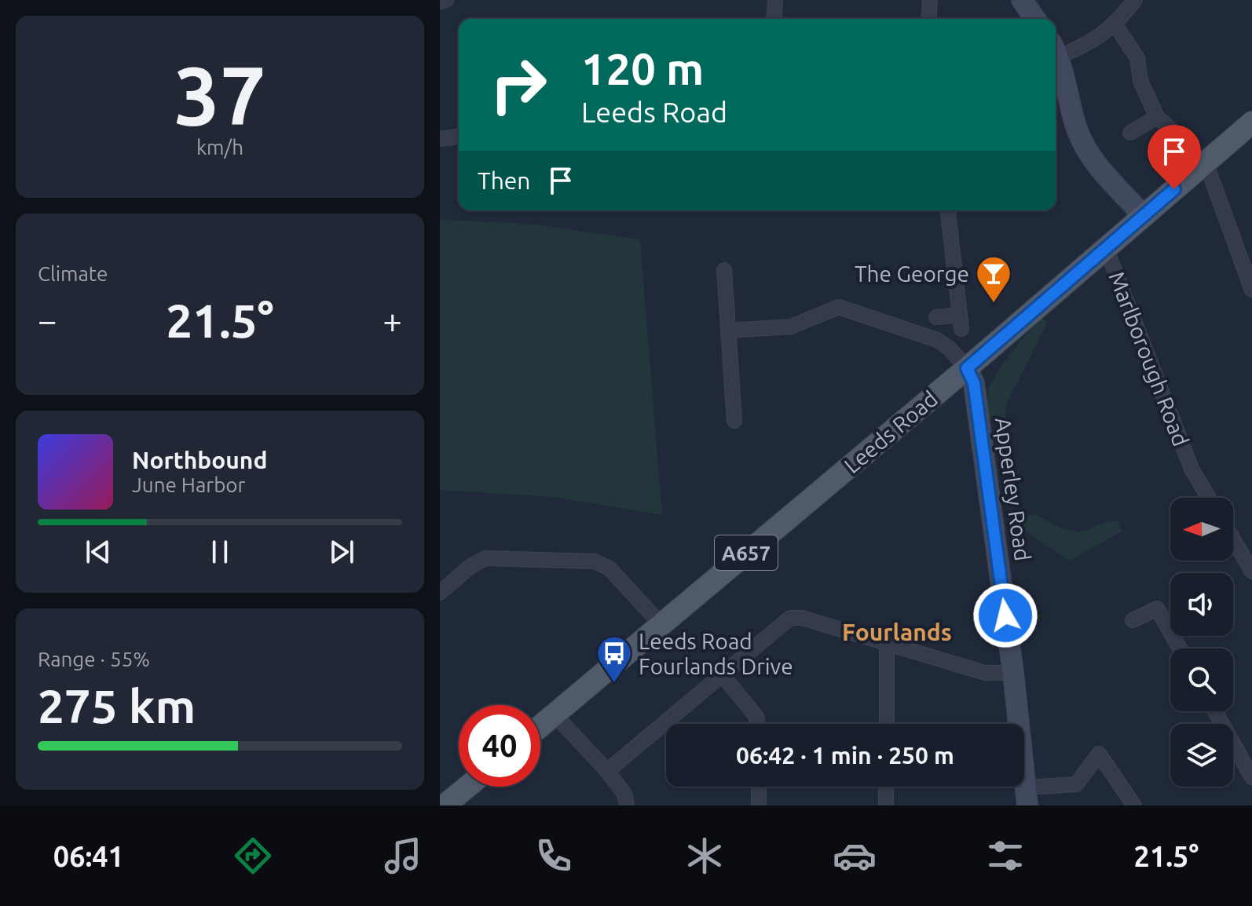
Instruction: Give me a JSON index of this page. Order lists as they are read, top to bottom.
{
  "streets": {
    "main road": ["Leeds Road", "A657"],
    "street": ["Marlborough Road", "Apperley Road"]
  },
  "crossings": [
    ["Marlborough Road", "Leeds Road"],
    ["Leeds Road", "Apperley Road"]
  ],
  "districts": ["Fourlands"],
  "places": {
    "bar": ["The George"],
    "bus stop": ["Leeds Road Fourlands Drive"]
  },
  "north": "left",
  "page": {
    "tile": [
      ["37", "km/h"],
      "Climate",
      ["Range · 55%", "275 km"]
    ],
    "turn": ["120 m", "Leeds Road"],
    "then": "Then",
    "heat": ["−", "21.5°", "+"],
    "song": ["Northbound", "June Harbor"],
    "limit": "40",
    "trip": "06:42 · 1 min · 250 m",
    "tabs": ["06:41", "21.5°"]
  }
}
